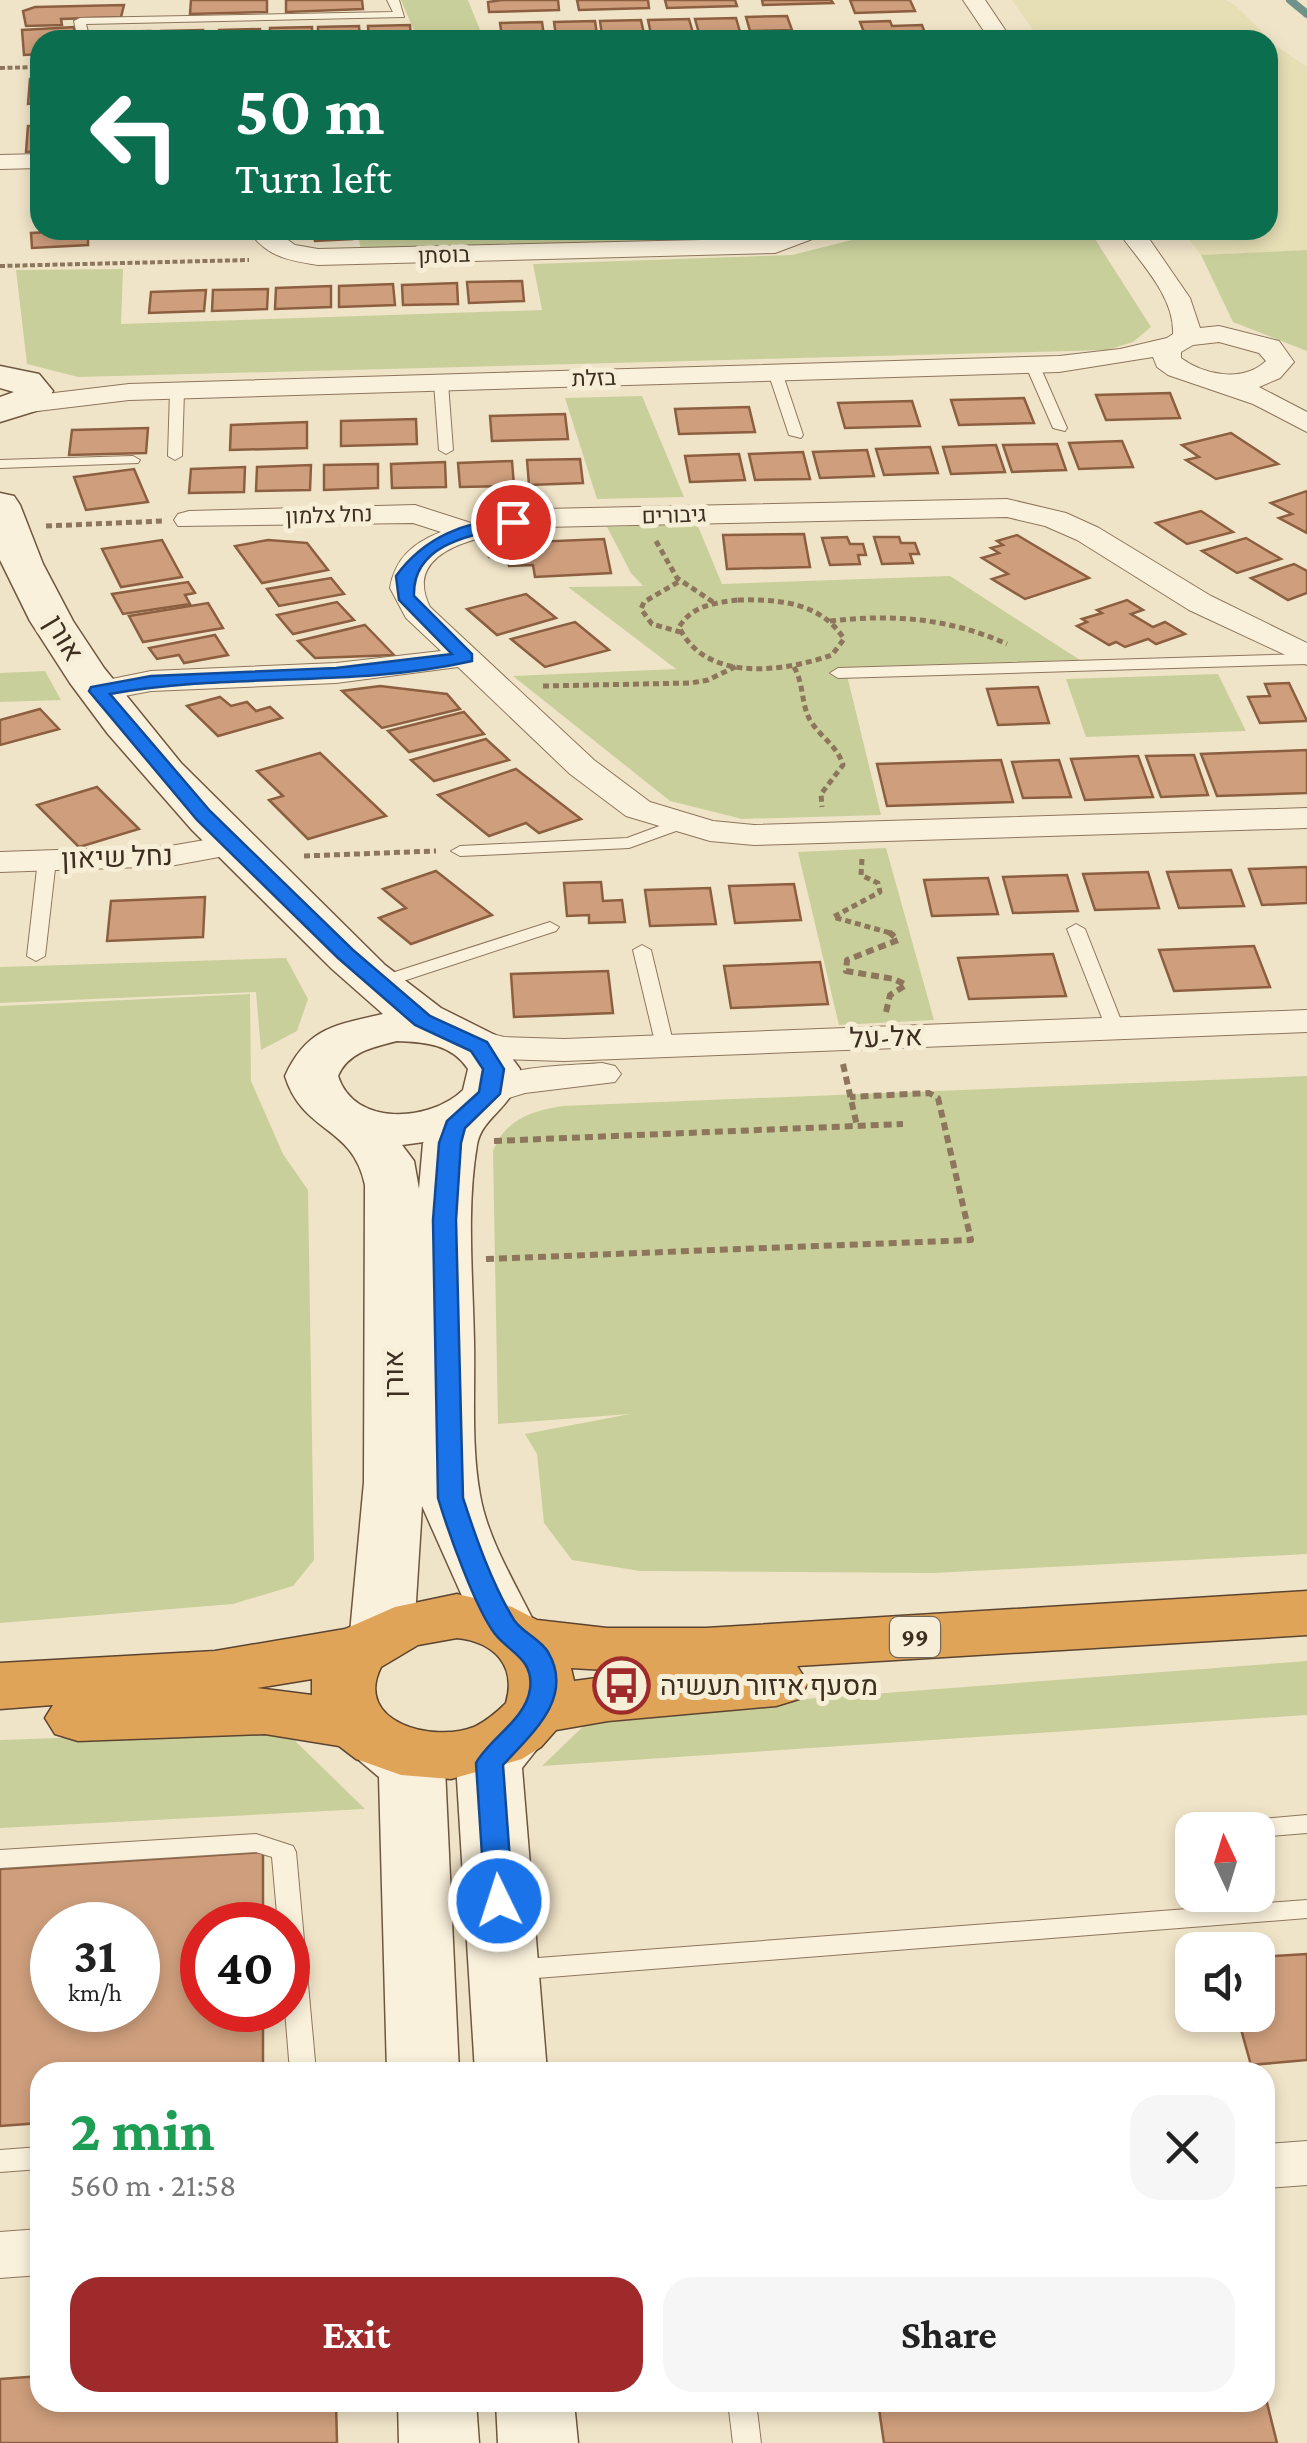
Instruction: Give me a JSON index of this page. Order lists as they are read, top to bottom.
{
  "streets": {
    "highway": ["99"],
    "street": [
      "בוסתן",
      "בזלת",
      "נחל צלמון",
      "גיבורים",
      "אורן",
      "נחל שיאון",
      "אל-על"
    ]
  },
  "crossings": [
    ["נחל צלמון", "גיבורים"],
    ["אורן", "נחל שיאון"],
    ["אורן", "אל-על"],
    ["אורן", "99"]
  ],
  "places": {
    "bus stop": ["מסעף איזור תעשיה"]
  },
  "north": "top",
  "page": {
    "turn": ["50 m", "Turn left"],
    "speed": "31 km/h",
    "limit": "40",
    "heading": ["2 min", "560 m · 21:58"],
    "buttons": ["Exit", "Share"]
  }
}
